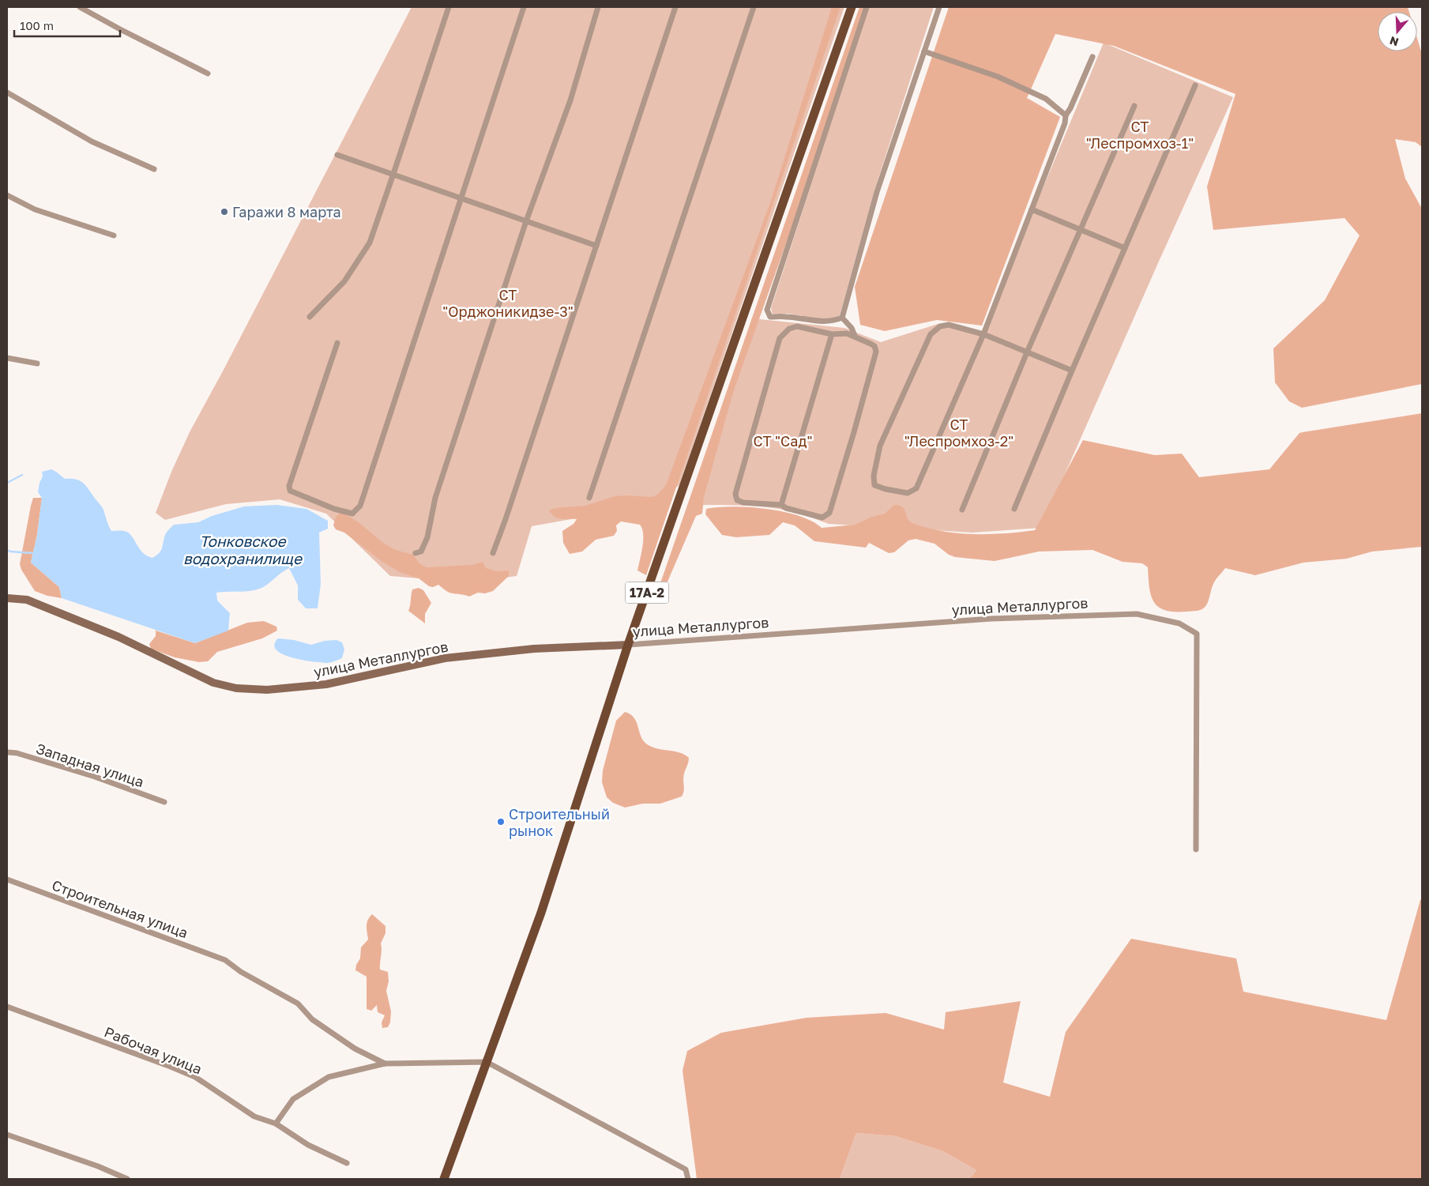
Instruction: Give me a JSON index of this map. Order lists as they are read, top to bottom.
{
  "streets": {
    "main road": ["17А-2"],
    "street": [
      "улица Металлургов",
      "Западная улица",
      "Строительная улица",
      "Рабочая улица"
    ]
  },
  "crossings": [
    ["17А-2", "улица Металлургов"]
  ],
  "water": ["Тонковское водохранилище"],
  "parks": [
    "СТ \"Леспромхоз-1\"",
    "СТ \"Орджоникидзе-3\"",
    "СТ \"Леспромхоз-2\"",
    "СТ \"Сад\""
  ],
  "places": ["Гаражи 8 марта", "Строительный рынок"],
  "scale_bar": "100 m",
  "north": "bottom"
}
